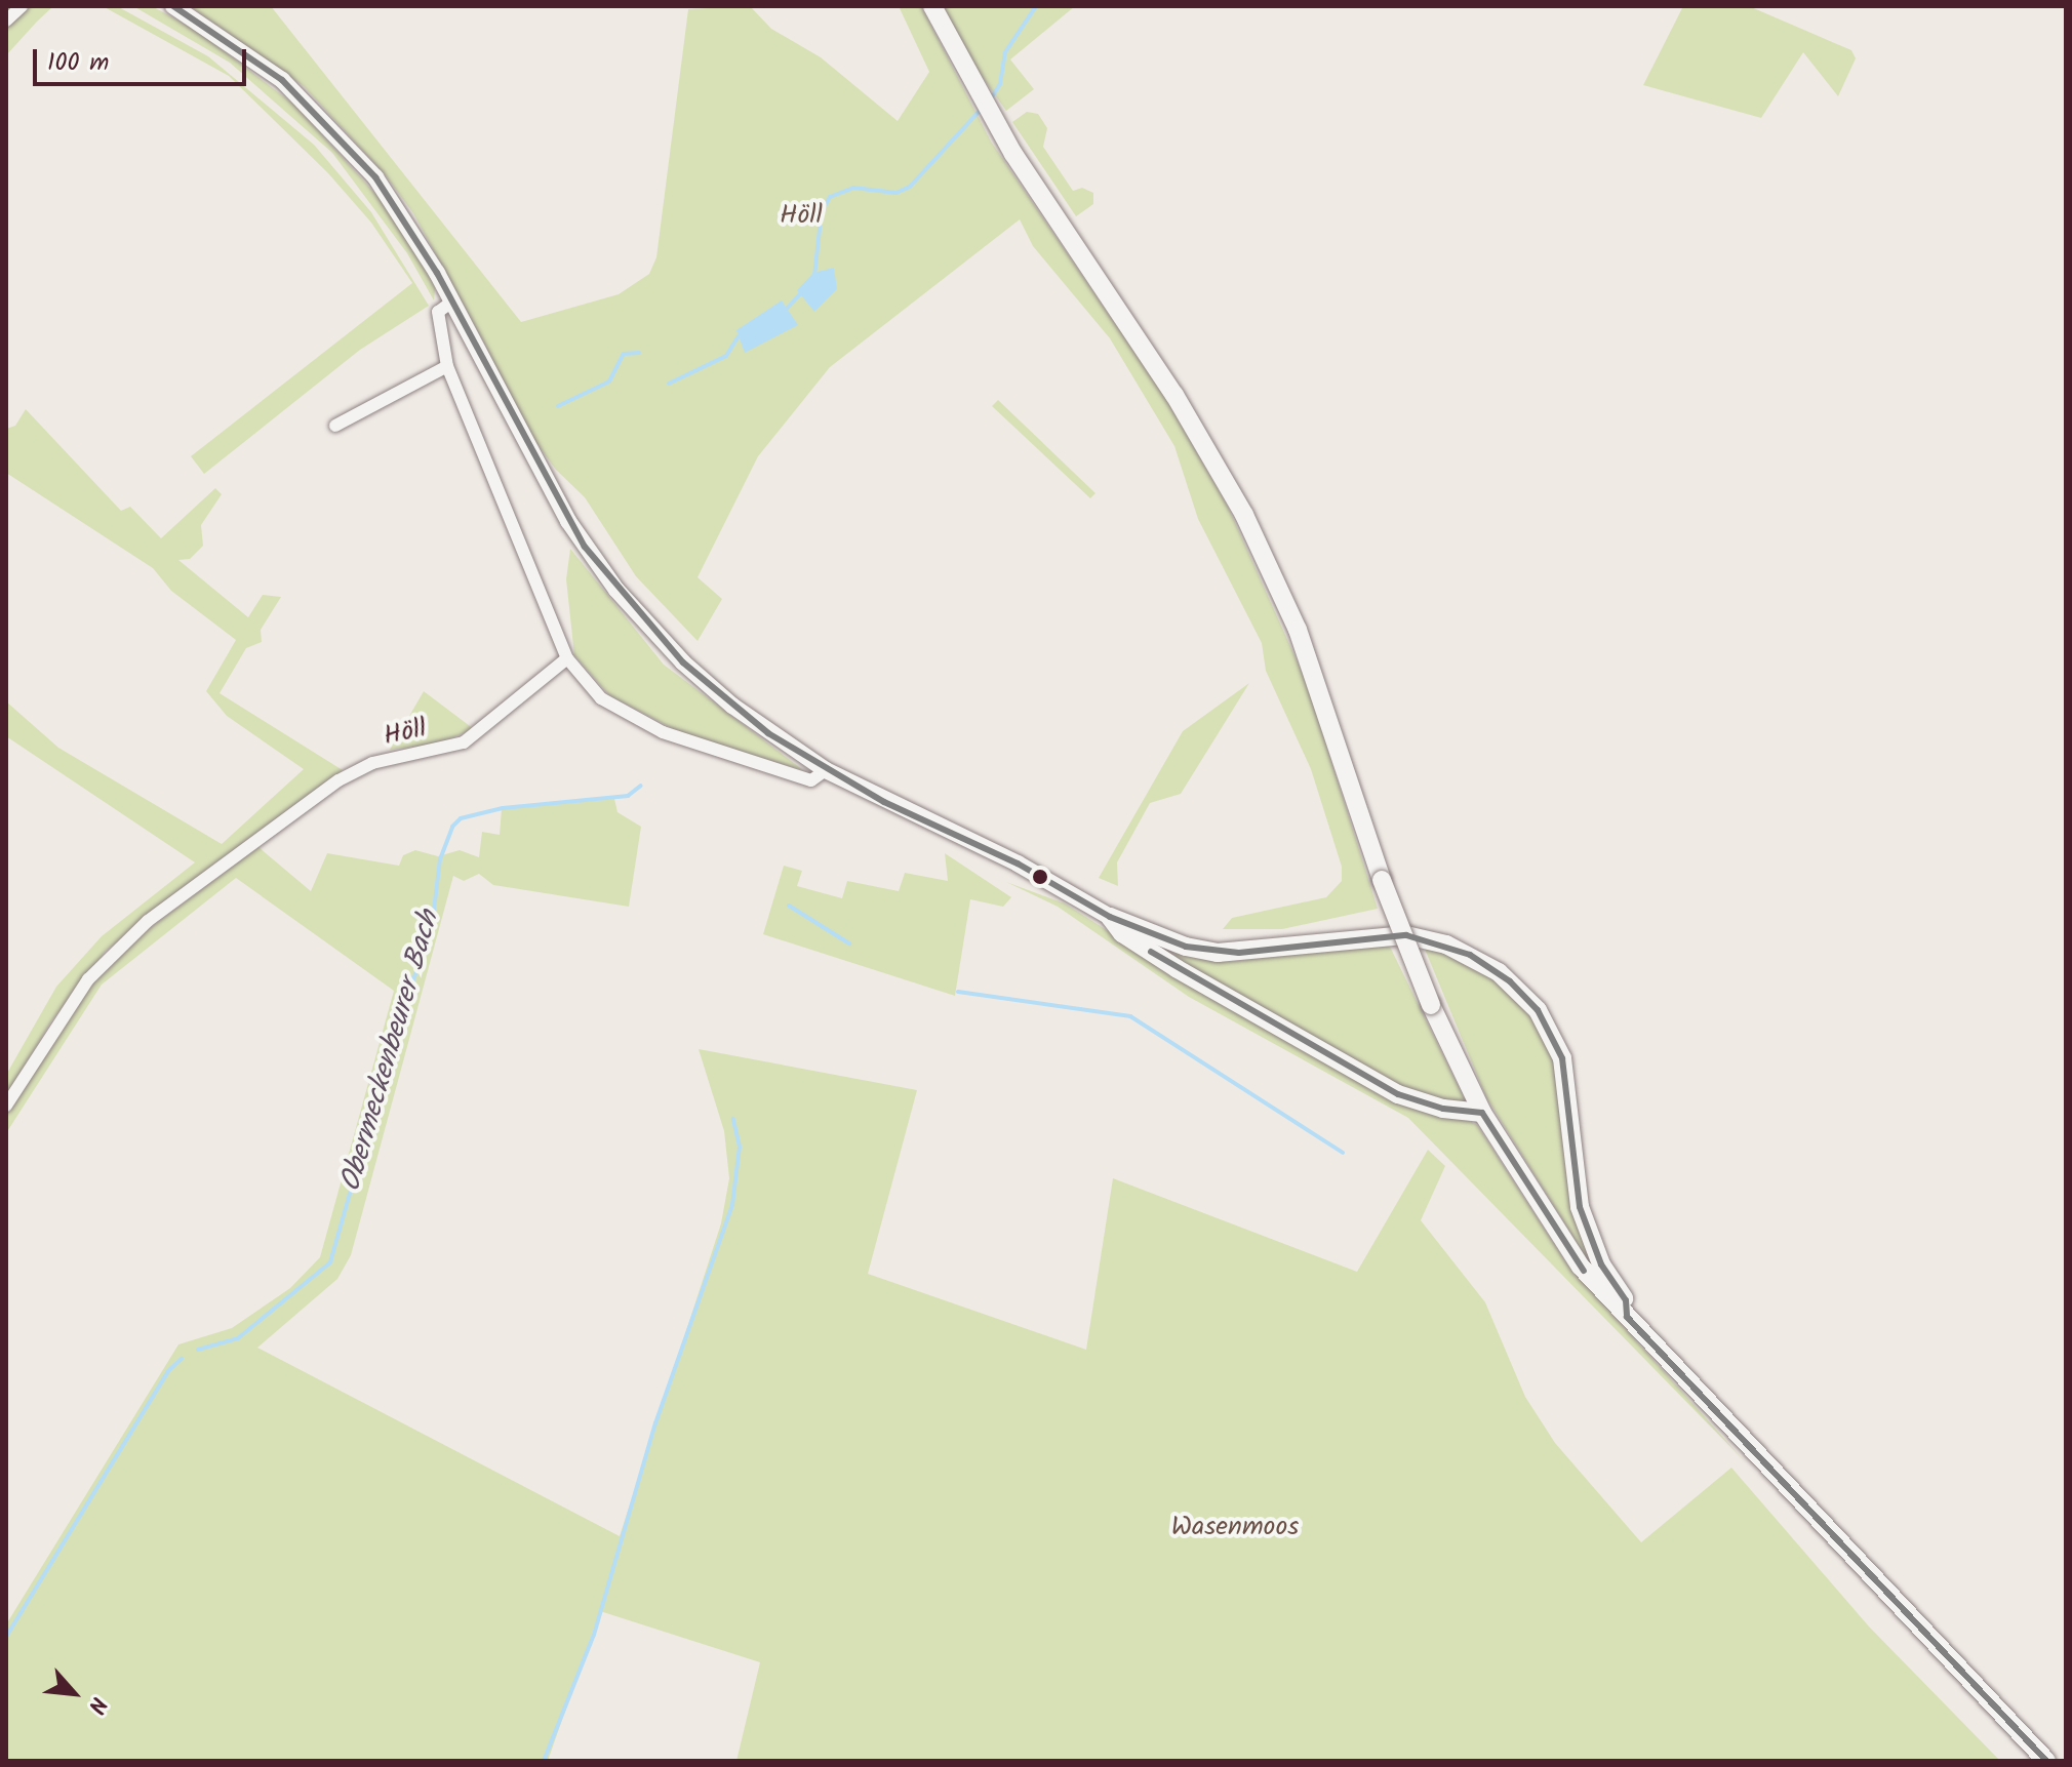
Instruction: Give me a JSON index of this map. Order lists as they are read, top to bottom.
{
  "streets": {
    "street": ["Höll"]
  },
  "water": ["Obermeckenbeurer Bach"],
  "parks": ["Höll", "Wasenmoos"],
  "scale_bar": "100 m",
  "north": "bottom right"
}
